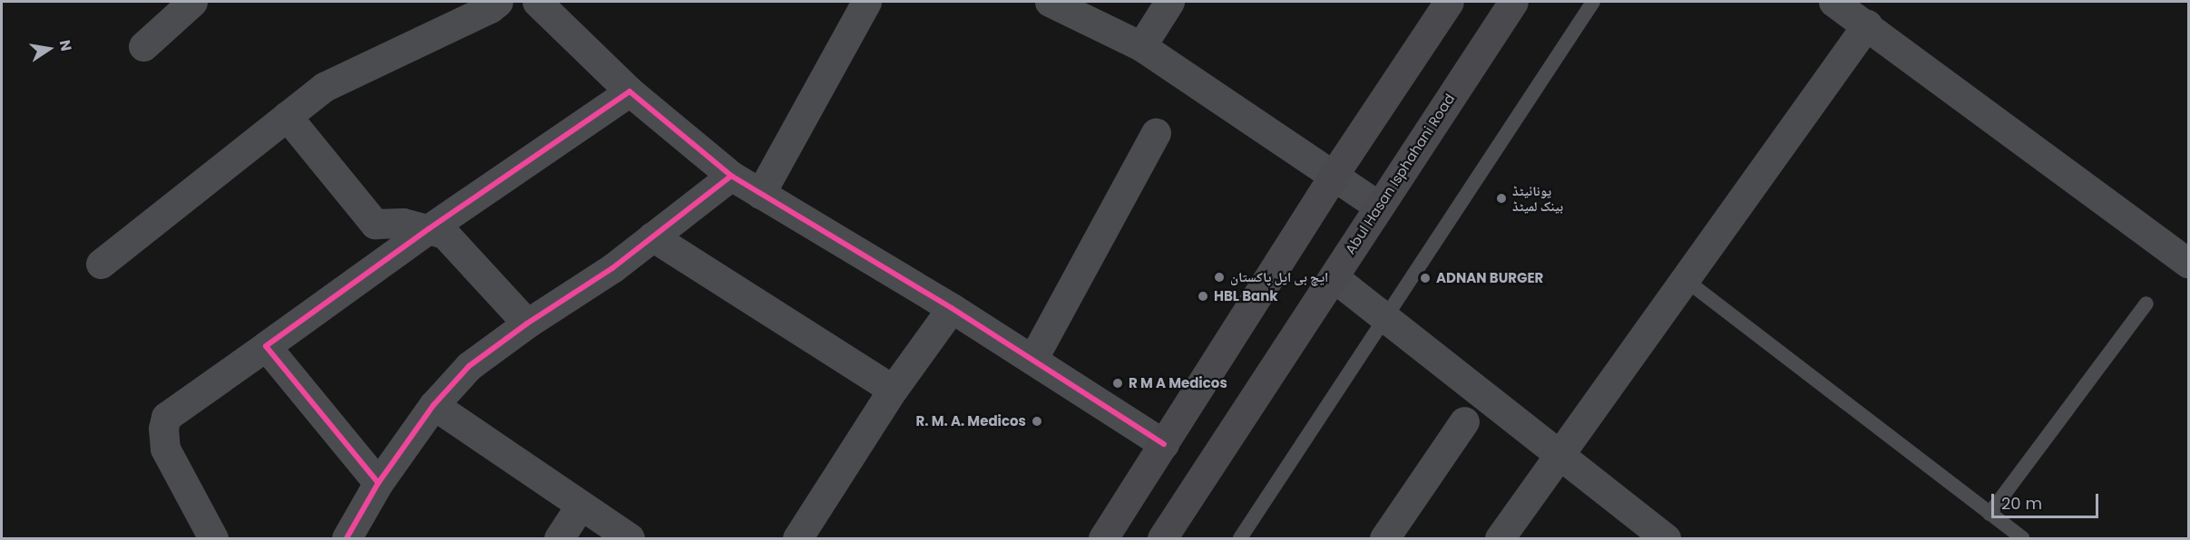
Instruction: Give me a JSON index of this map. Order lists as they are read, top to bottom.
{
  "streets": {
    "main road": ["Abul Hasan Isphahani Road"]
  },
  "places": [
    "یونائیٹڈ بینک لمیٹڈ",
    "ایچ بی ایل پاکستان",
    "ADNAN BURGER",
    "HBL Bank",
    "R M A Medicos",
    "R. M. A. Medicos"
  ],
  "scale_bar": "20 m",
  "north": "right"
}
